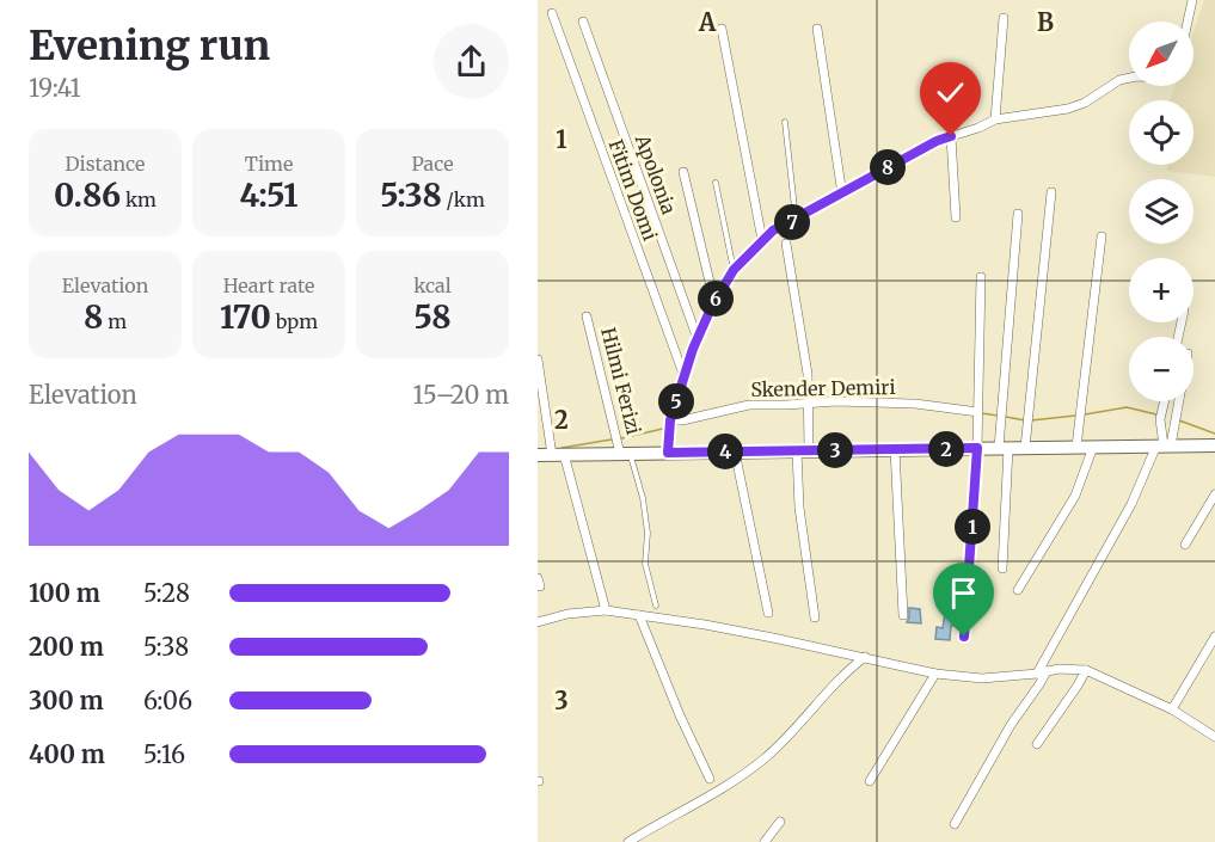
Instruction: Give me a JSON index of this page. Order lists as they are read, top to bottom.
{
  "streets": {
    "street": [
      "Apolonia",
      "Fitim Domi",
      "Hilmi Ferizi",
      "Skender Demiri"
    ]
  },
  "north": "bottom left",
  "page": {
    "heading": ["Evening run", "19:41"],
    "map_buttons": ["+", "−"],
    "stats": [
      ["Distance", "0.86 km"],
      ["Time", "4:51"],
      ["Pace", "5:38 /km"],
      ["Elevation", "8 m"],
      ["Heart rate", "170 bpm"],
      ["kcal", "58"]
    ],
    "pins": [
      "8",
      "7",
      "6",
      "5",
      "2",
      "3",
      "4",
      "1"
    ],
    "chart": ["Elevation", "15–20 m"],
    "list": [
      {
        "name": "100 m",
        "note": "5:28"
      },
      {
        "name": "200 m",
        "note": "5:38"
      },
      {
        "name": "300 m",
        "note": "6:06"
      },
      {
        "name": "400 m",
        "note": "5:16"
      }
    ]
  },
  "grid": {
    "columns": ["A", "B"],
    "rows": ["1", "2", "3"]
  }
}
